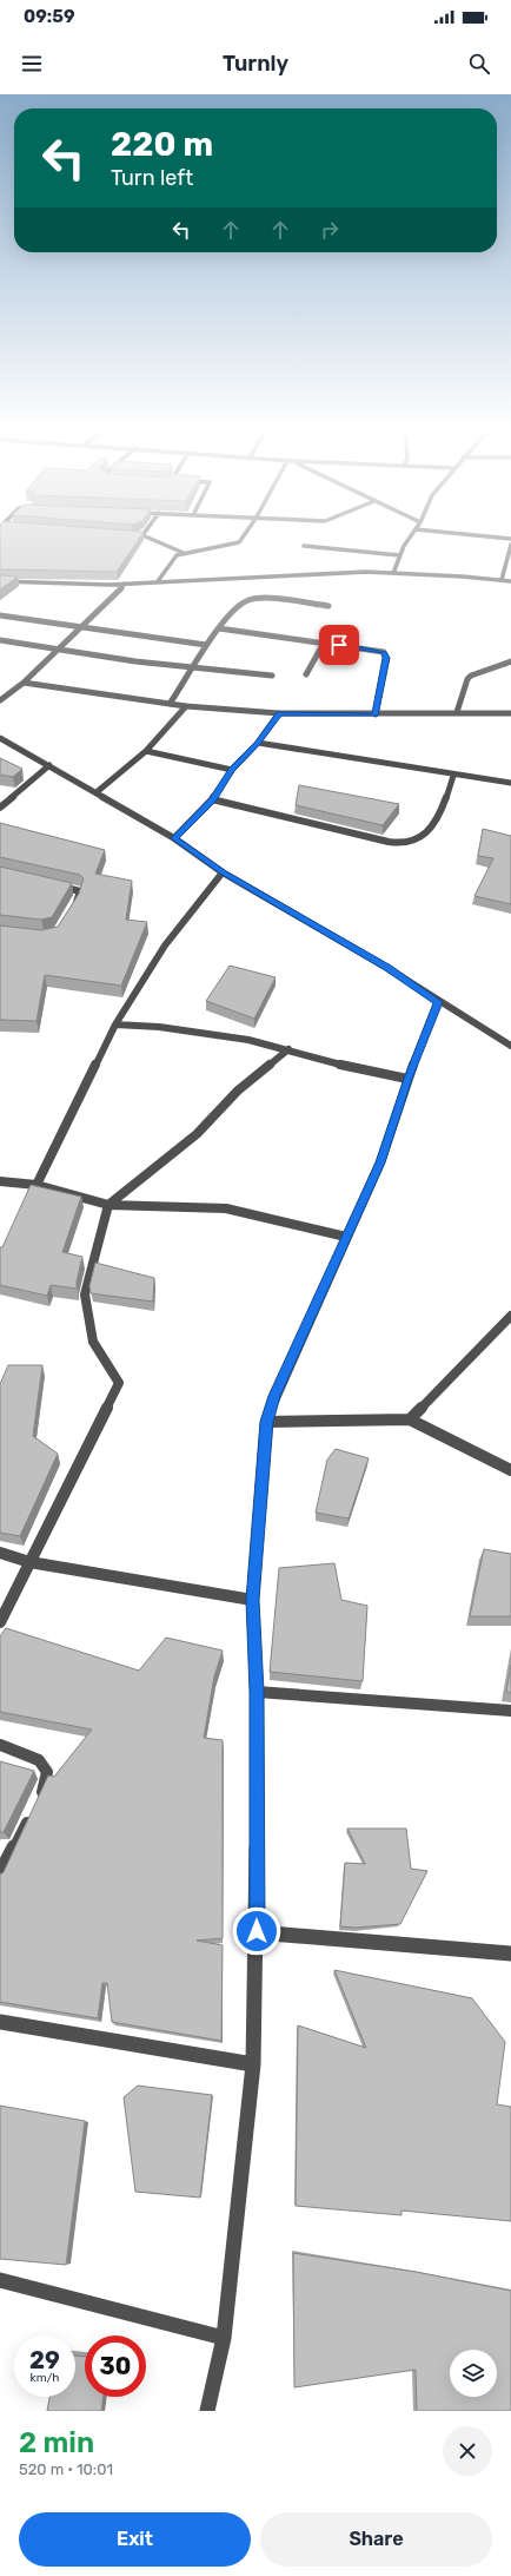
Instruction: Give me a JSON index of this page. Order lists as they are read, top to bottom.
{
  "page": {
    "status": "09:59",
    "header": "Turnly",
    "turn": ["220 m", "Turn left"],
    "speed": "29 km/h",
    "limit": "30",
    "heading": ["2 min", "520 m · 10:01"],
    "buttons": ["Exit", "Share"]
  }
}
